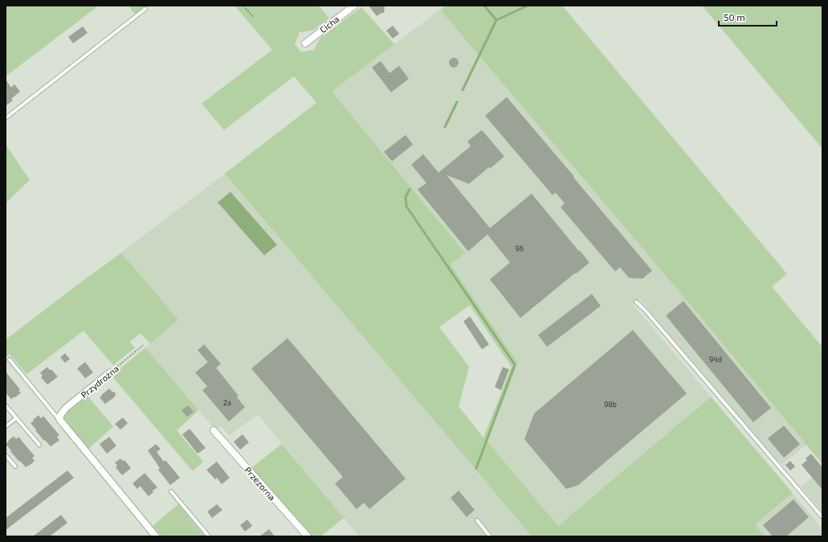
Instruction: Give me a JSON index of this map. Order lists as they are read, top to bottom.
{
  "streets": {
    "street": ["Cicha", "Przydrożna", "Przezorna"]
  },
  "house_numbers": [
    "96",
    "94d",
    "2a",
    "98b"
  ],
  "scale_bar": "50 m"
}
